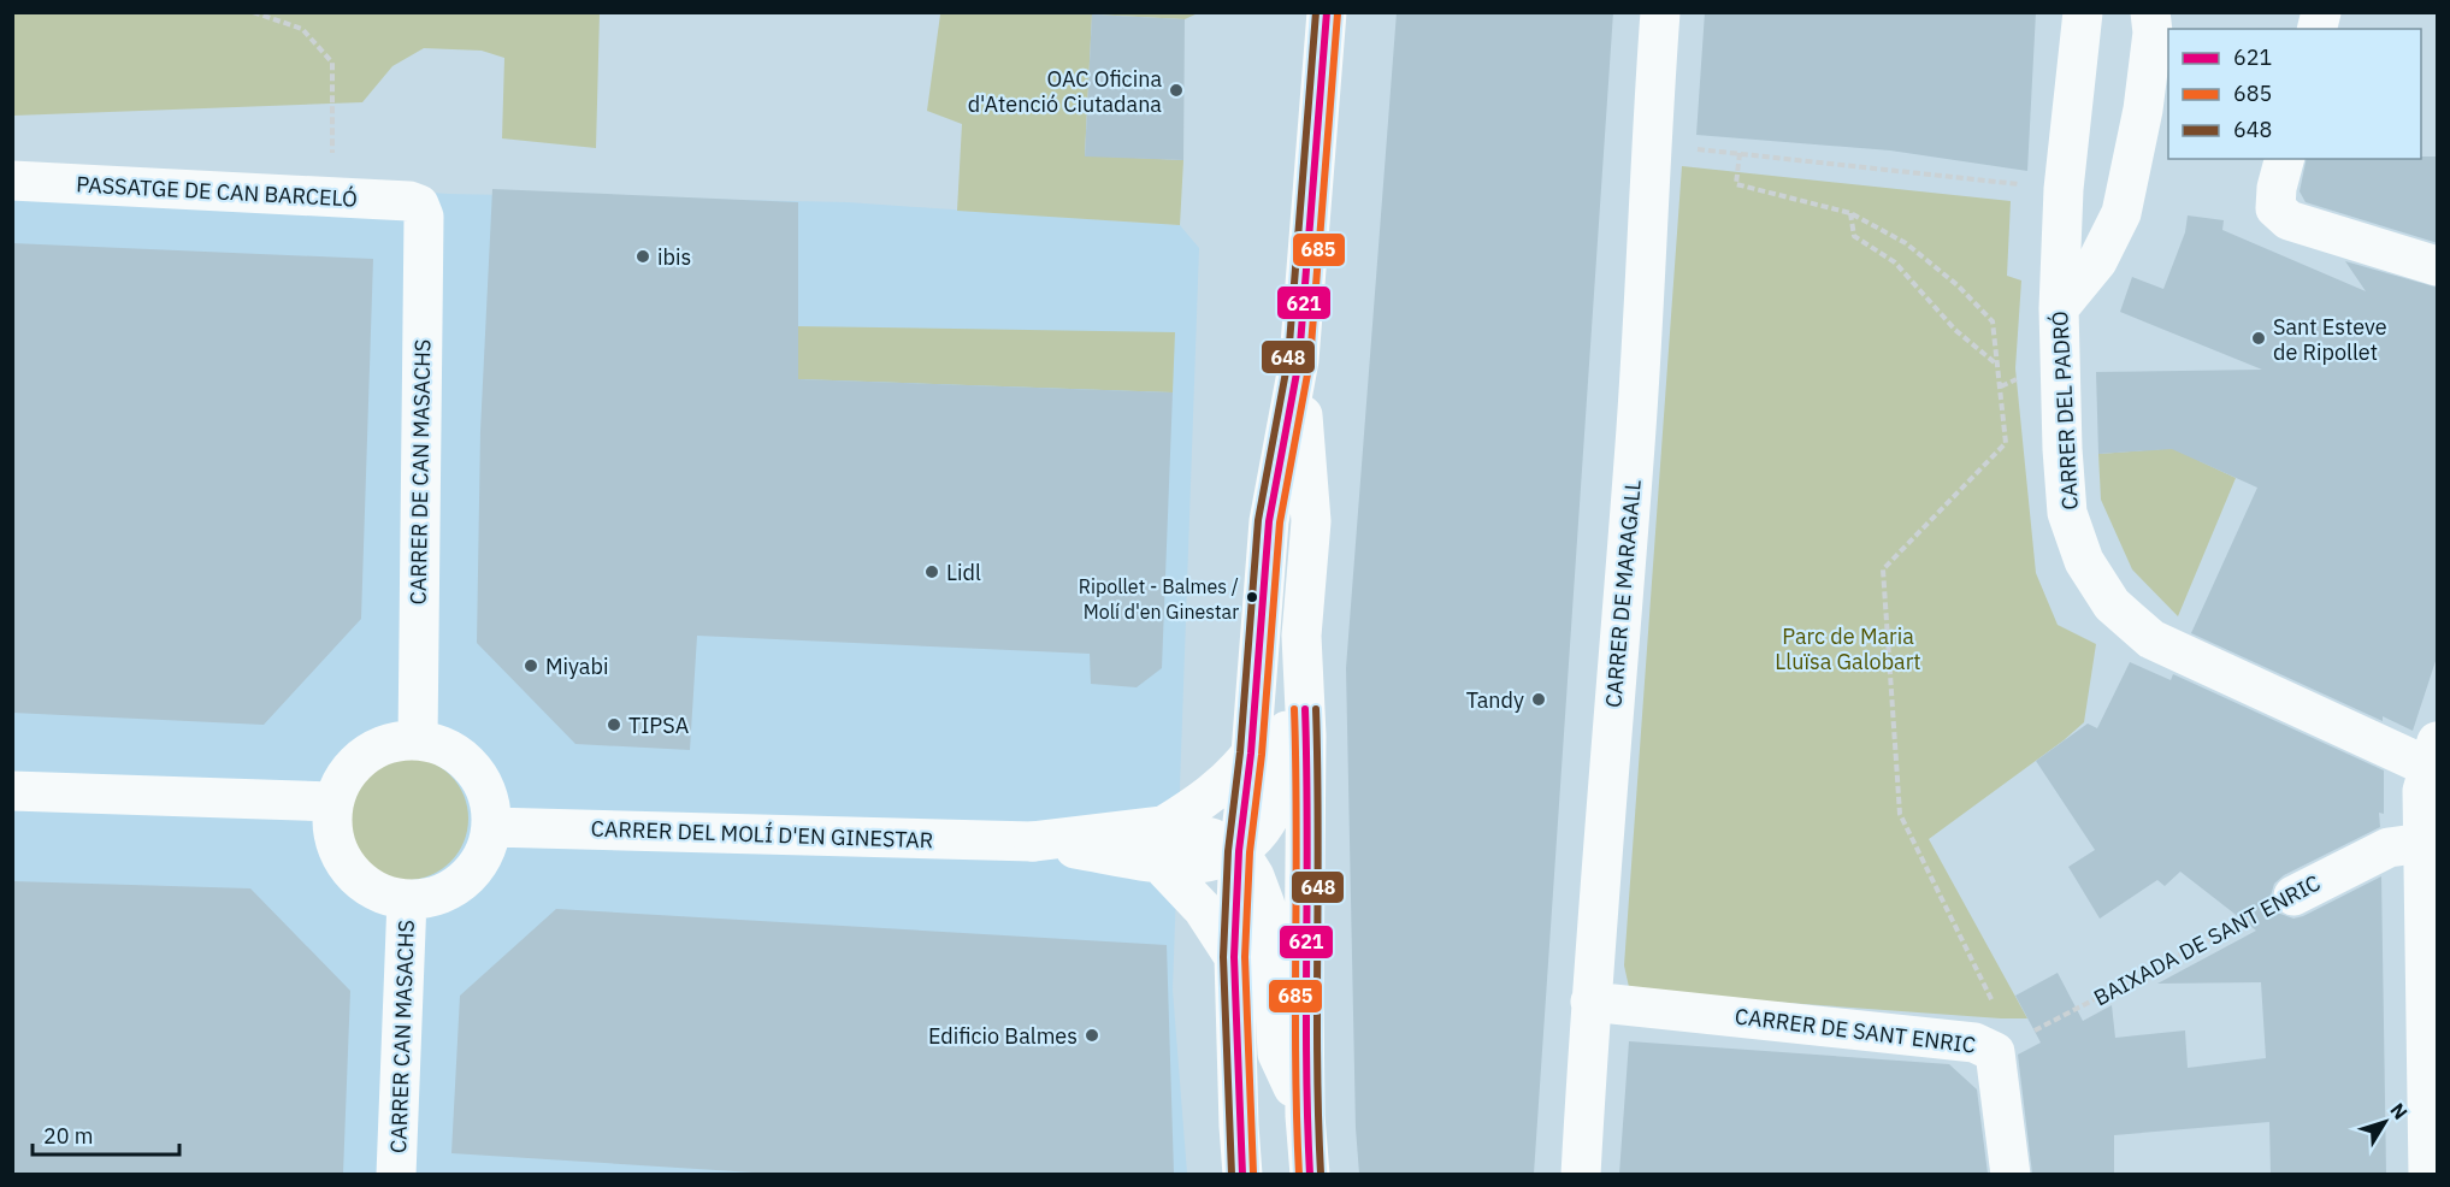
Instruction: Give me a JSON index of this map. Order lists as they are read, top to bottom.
{
  "streets": {
    "street": [
      "PASSATGE DE CAN BARCELÓ",
      "CARRER DEL PADRÓ",
      "CARRER DE CAN MASACHS",
      "CARRER DE MARAGALL",
      "CARRER DEL MOLÍ D'EN GINESTAR",
      "BAIXADA DE SANT ENRIC",
      "CARRER DE SANT ENRIC",
      "CARRER CAN MASACHS"
    ]
  },
  "crossings": [
    ["PASSATGE DE CAN BARCELÓ", "CARRER DE CAN MASACHS"],
    ["CARRER DE CAN MASACHS", "CARRER DEL MOLÍ D'EN GINESTAR"],
    ["CARRER DE CAN MASACHS", "CARRER CAN MASACHS"],
    ["CARRER DE MARAGALL", "CARRER DE SANT ENRIC"],
    ["CARRER DEL MOLÍ D'EN GINESTAR", "CARRER CAN MASACHS"],
    ["BAIXADA DE SANT ENRIC", "CARRER DE SANT ENRIC"]
  ],
  "parks": ["Parc de Maria Lluïsa Galobart"],
  "places": [
    "OAC Oficina d'Atenció Ciutadana",
    "ibis",
    "Sant Esteve de Ripollet",
    "Lidl",
    "Ripollet - Balmes / Molí d'en Ginestar",
    "Miyabi",
    "Tandy",
    "TIPSA",
    "Edificio Balmes"
  ],
  "lines": ["transit line 621", "transit line 648", "transit line 685"],
  "legend": ["621", "685", "648"],
  "scale_bar": "20 m",
  "north": "top right"
}
